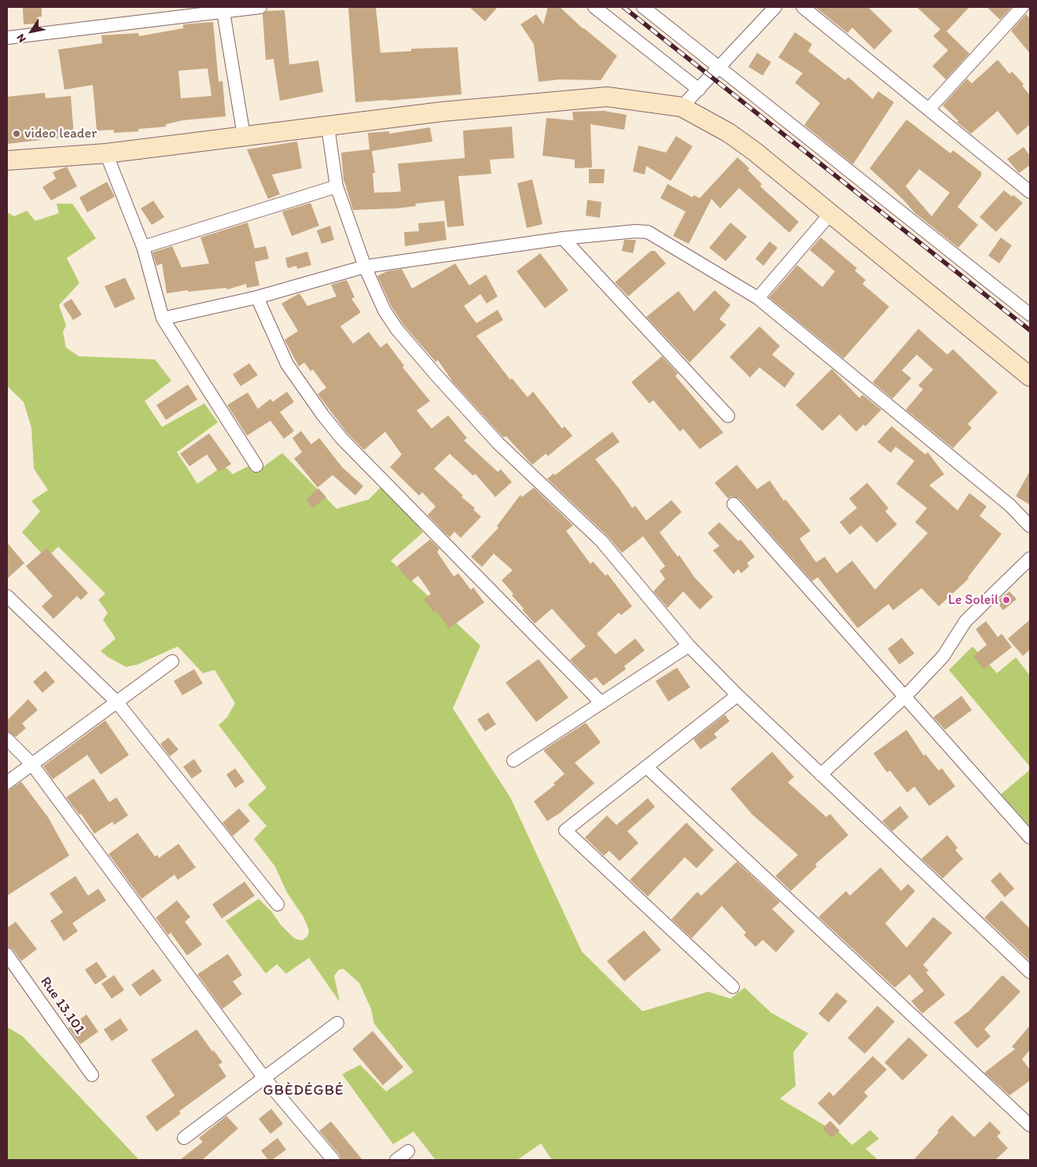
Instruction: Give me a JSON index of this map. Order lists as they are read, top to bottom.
{
  "streets": {
    "street": ["Rue 13.101"]
  },
  "districts": ["GBÈDÉGBÉ"],
  "places": ["video leader", "Le Soleil"],
  "north": "bottom left"
}
